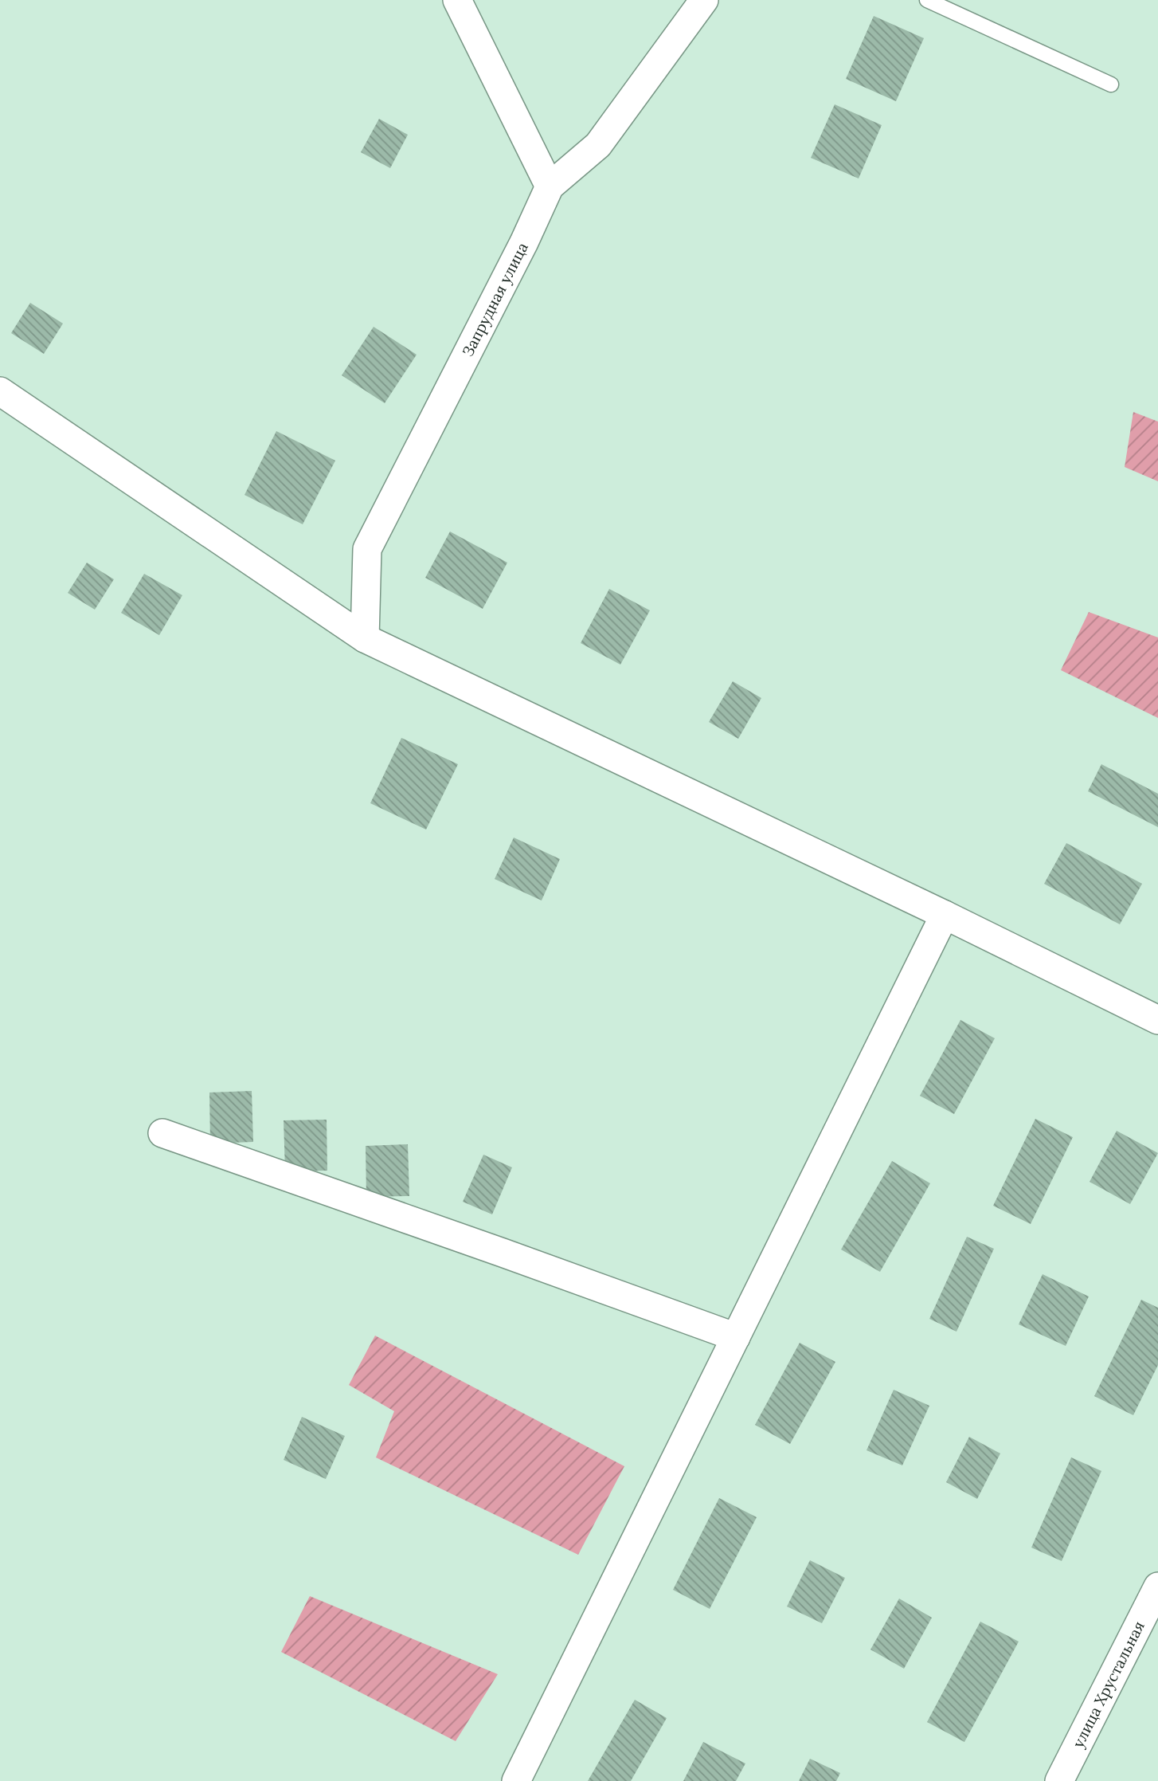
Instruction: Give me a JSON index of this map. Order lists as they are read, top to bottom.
{
  "streets": {
    "street": ["Запрудная улица", "улица Хрустальная"]
  }
}
